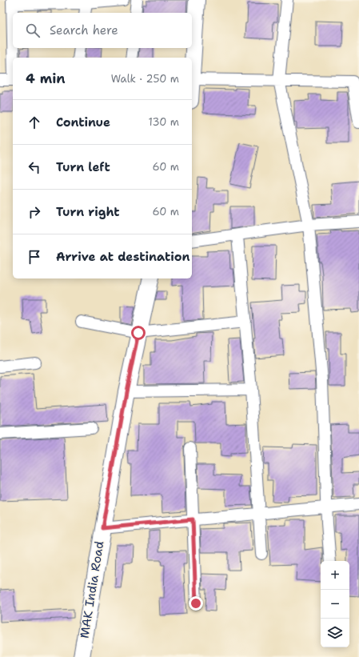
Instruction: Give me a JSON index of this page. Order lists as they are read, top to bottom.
{
  "streets": {
    "street": ["MAK India Road"]
  },
  "page": {
    "search": "Search here",
    "heading": ["4 min", "Walk · 250 m"],
    "list": [
      ["Continue", "130 m"],
      ["Turn left", "60 m"],
      ["Turn right", "60 m"],
      "Arrive at destination"
    ],
    "map_buttons": ["+", "−"]
  }
}
